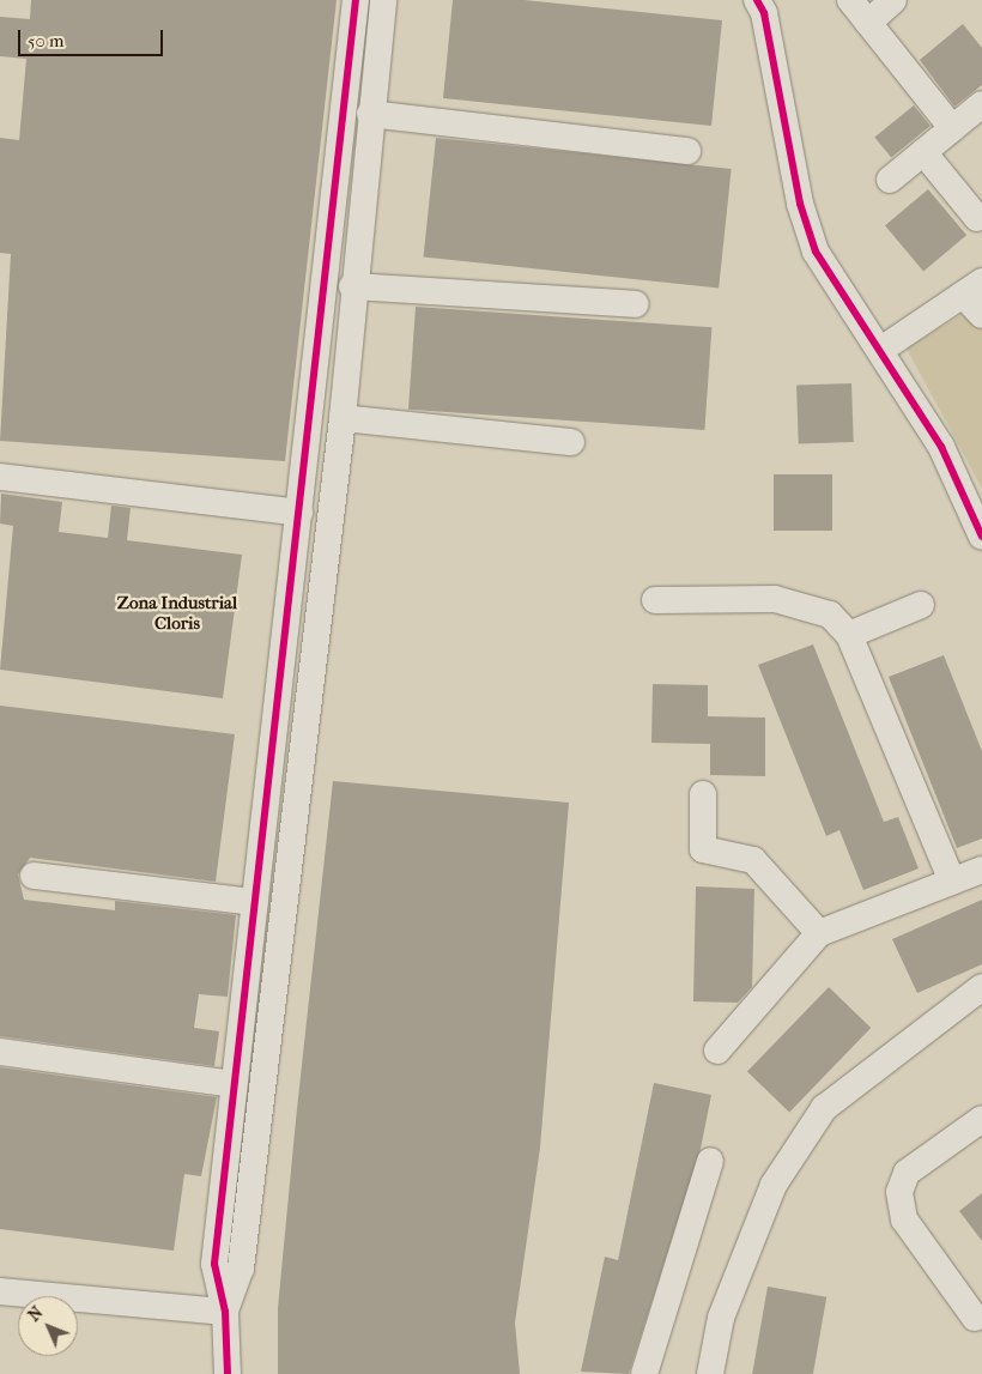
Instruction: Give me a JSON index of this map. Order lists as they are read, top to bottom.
{
  "districts": ["Zona Industrial Cloris"],
  "scale_bar": "50 m",
  "north": "top left"
}
